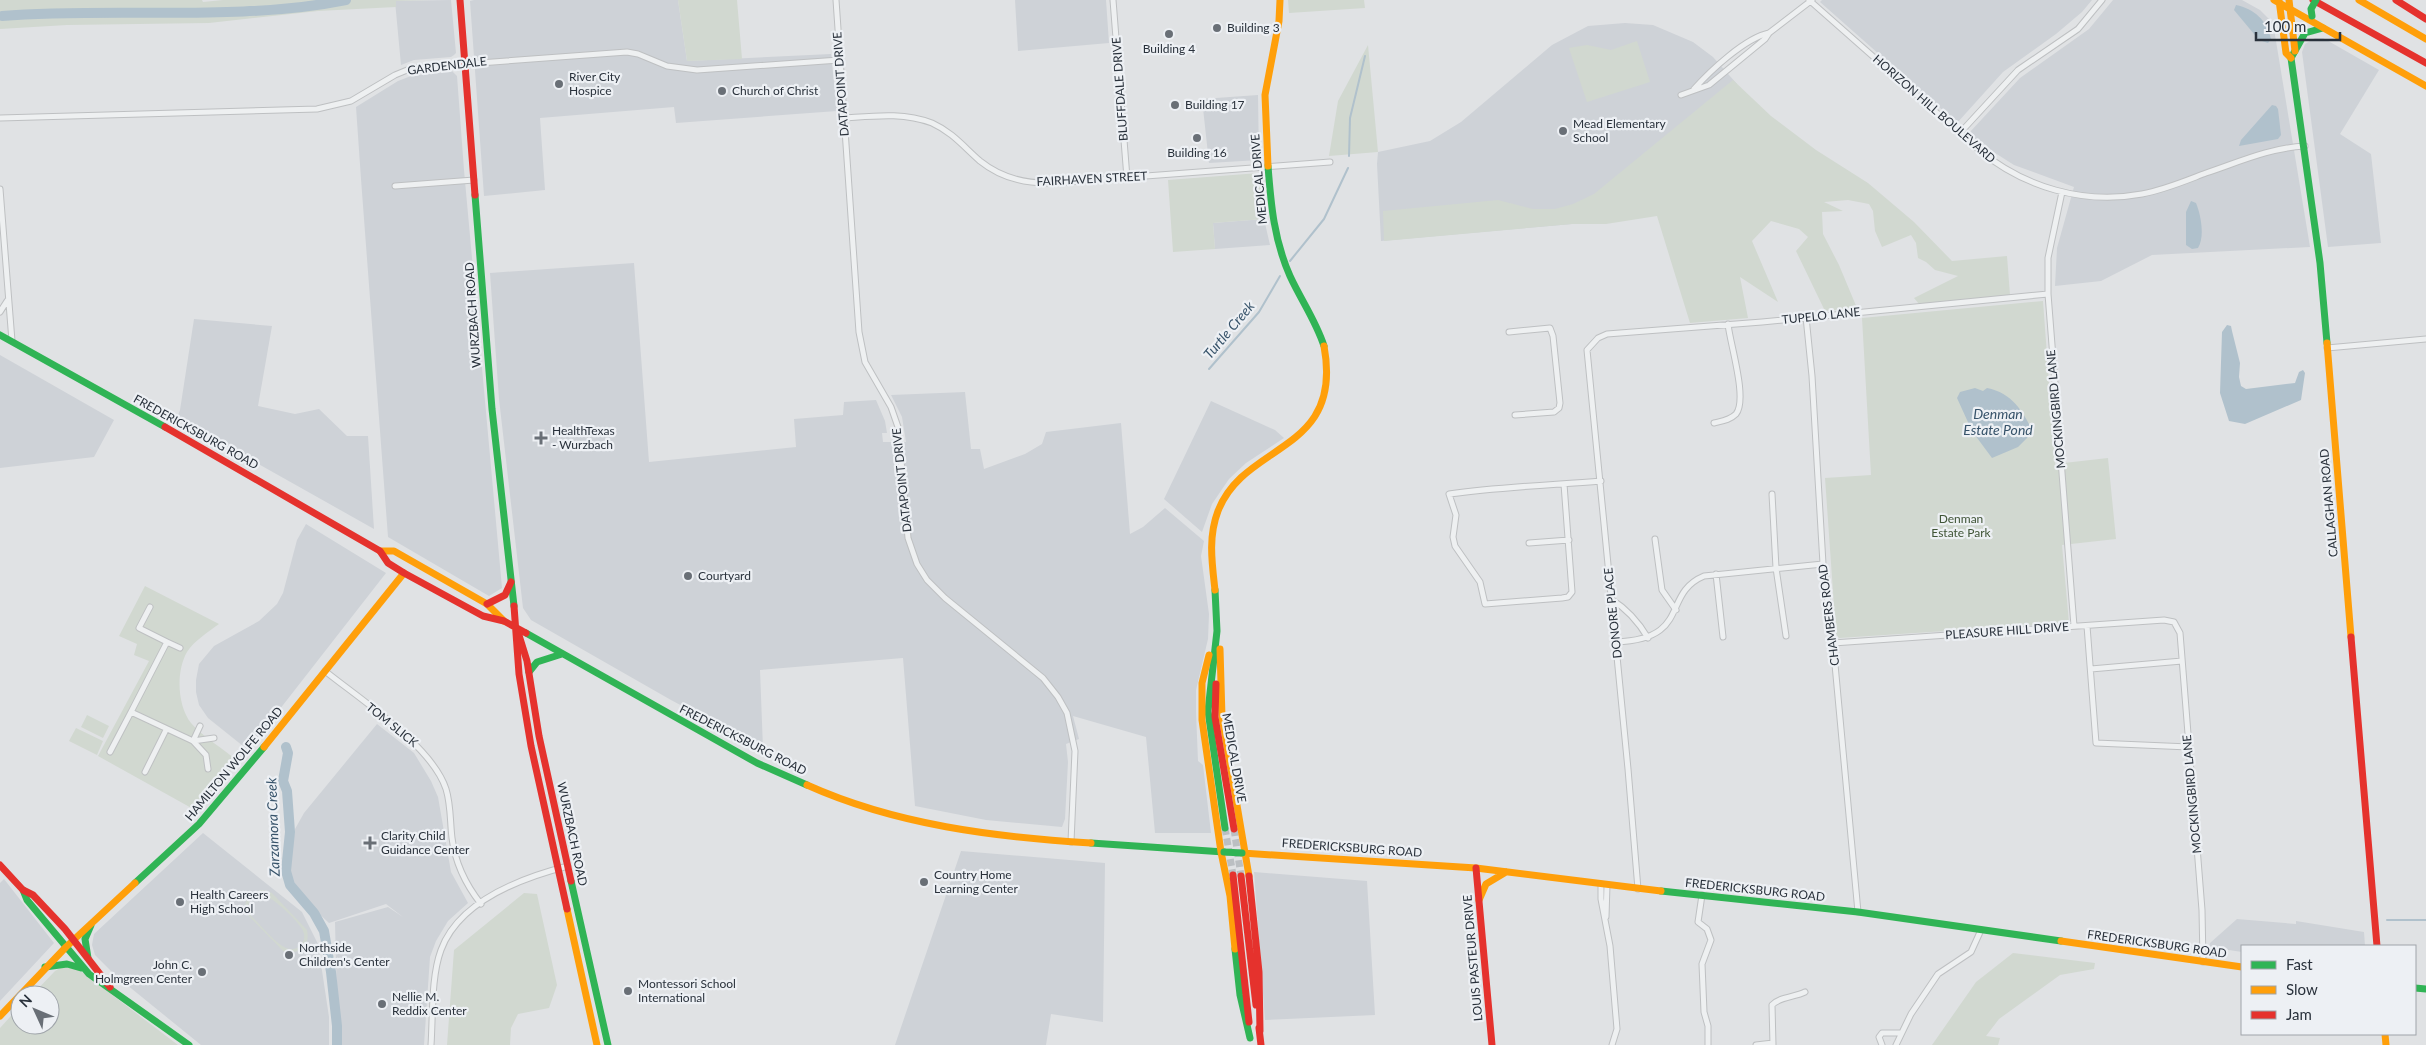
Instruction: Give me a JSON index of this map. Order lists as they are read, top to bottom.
{
  "streets": {
    "main road": [
      "MEDICAL DRIVE",
      "WURZBACH ROAD",
      "FREDERICKSBURG ROAD",
      "CALLAGHAN ROAD",
      "HAMILTON WOLFE ROAD",
      "LOUIS PASTEUR DRIVE"
    ],
    "street": [
      "GARDENDALE",
      "DATAPOINT DRIVE",
      "BLUFFDALE DRIVE",
      "HORIZON HILL BOULEVARD",
      "FAIRHAVEN STREET",
      "TUPELO LANE",
      "MOCKINGBIRD LANE",
      "DONORE PLACE",
      "CHAMBERS ROAD",
      "PLEASURE HILL DRIVE",
      "TOM SLICK"
    ]
  },
  "crossings": [
    ["GARDENDALE", "DATAPOINT DRIVE"],
    ["GARDENDALE", "WURZBACH ROAD"],
    ["DATAPOINT DRIVE", "FAIRHAVEN STREET"],
    ["DATAPOINT DRIVE", "FREDERICKSBURG ROAD"],
    ["BLUFFDALE DRIVE", "FAIRHAVEN STREET"],
    ["HORIZON HILL BOULEVARD", "MOCKINGBIRD LANE"],
    ["HORIZON HILL BOULEVARD", "CALLAGHAN ROAD"],
    ["FAIRHAVEN STREET", "MEDICAL DRIVE"],
    ["WURZBACH ROAD", "FREDERICKSBURG ROAD"],
    ["TUPELO LANE", "MOCKINGBIRD LANE"],
    ["TUPELO LANE", "DONORE PLACE"],
    ["TUPELO LANE", "CHAMBERS ROAD"],
    ["MOCKINGBIRD LANE", "FREDERICKSBURG ROAD"],
    ["MOCKINGBIRD LANE", "PLEASURE HILL DRIVE"],
    ["FREDERICKSBURG ROAD", "DONORE PLACE"],
    ["FREDERICKSBURG ROAD", "CHAMBERS ROAD"],
    ["FREDERICKSBURG ROAD", "HAMILTON WOLFE ROAD"],
    ["FREDERICKSBURG ROAD", "LOUIS PASTEUR DRIVE"],
    ["CHAMBERS ROAD", "PLEASURE HILL DRIVE"],
    ["TOM SLICK", "HAMILTON WOLFE ROAD"]
  ],
  "water": ["Turtle Creek", "Denman Estate Pond", "Zarzamora Creek"],
  "parks": ["Denman Estate Park"],
  "places": {
    "other": [
      "Building 3",
      "Building 4",
      "River City Hospice",
      "Church of Christ",
      "Building 17",
      "Mead Elementary School",
      "Building 16",
      "Courtyard",
      "Country Home Learning Center",
      "Health Careers High School",
      "Northside Children's Center",
      "John C. Holmgreen Center",
      "Montessori School International",
      "Nellie M. Reddix Center"
    ],
    "health": ["HealthTexas - Wurzbach", "Clarity Child Guidance Center"]
  },
  "legend": ["Fast", "Slow", "Jam"],
  "scale_bar": "100 m",
  "north": "top left"
}
